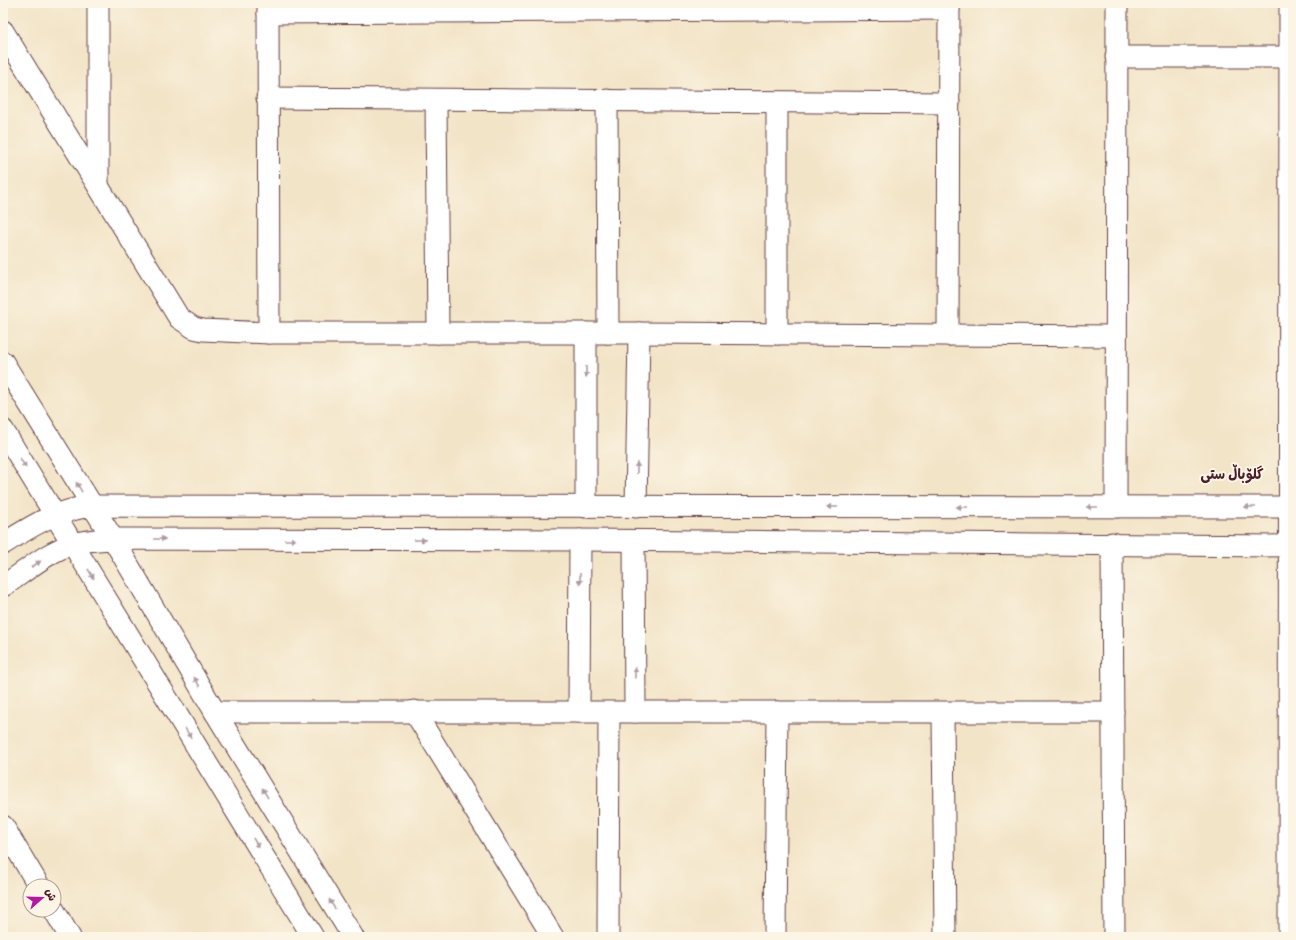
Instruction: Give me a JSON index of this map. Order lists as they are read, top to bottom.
{
  "districts": ["گلۆباڵ ستی"],
  "north": "right"
}
